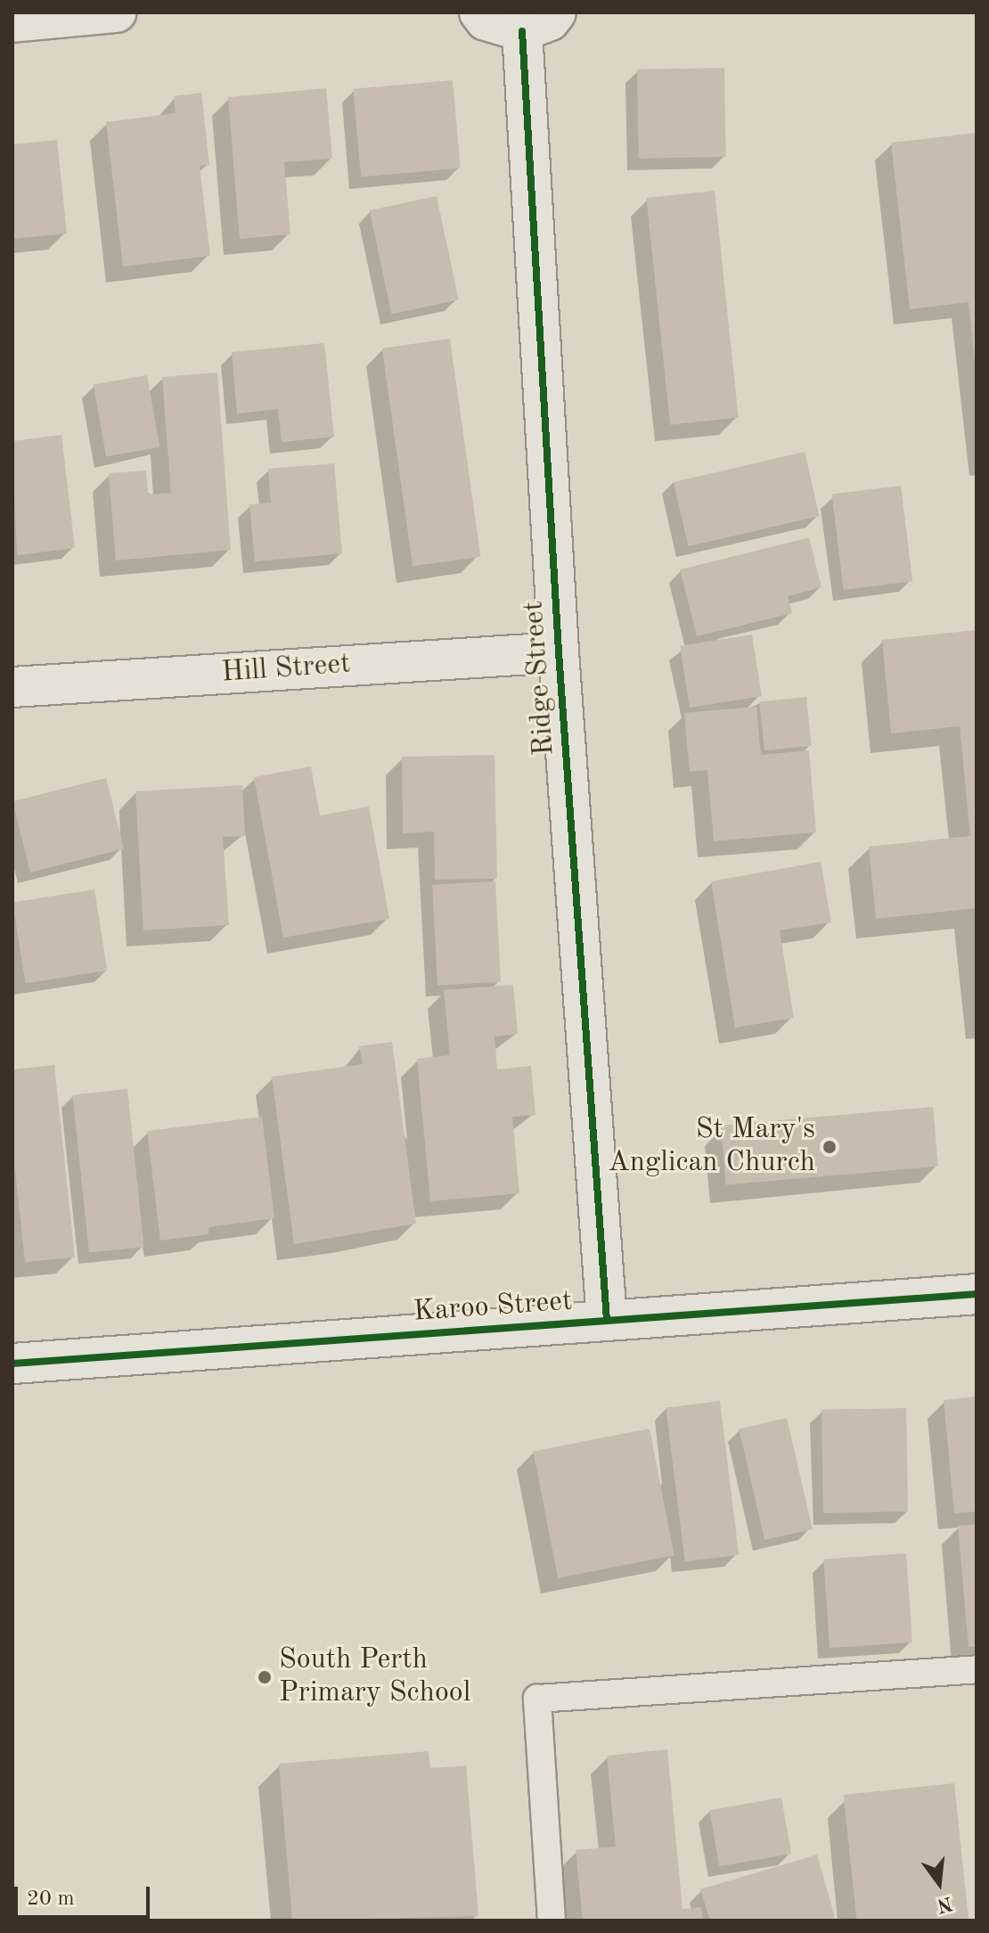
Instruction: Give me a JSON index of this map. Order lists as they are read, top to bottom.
{
  "streets": {
    "street": ["Hill Street", "Ridge Street", "Karoo Street"]
  },
  "crossings": [
    ["Hill Street", "Ridge Street"],
    ["Ridge Street", "Karoo Street"]
  ],
  "places": ["St Mary's Anglican Church", "South Perth Primary School"],
  "scale_bar": "20 m",
  "north": "bottom"
}
